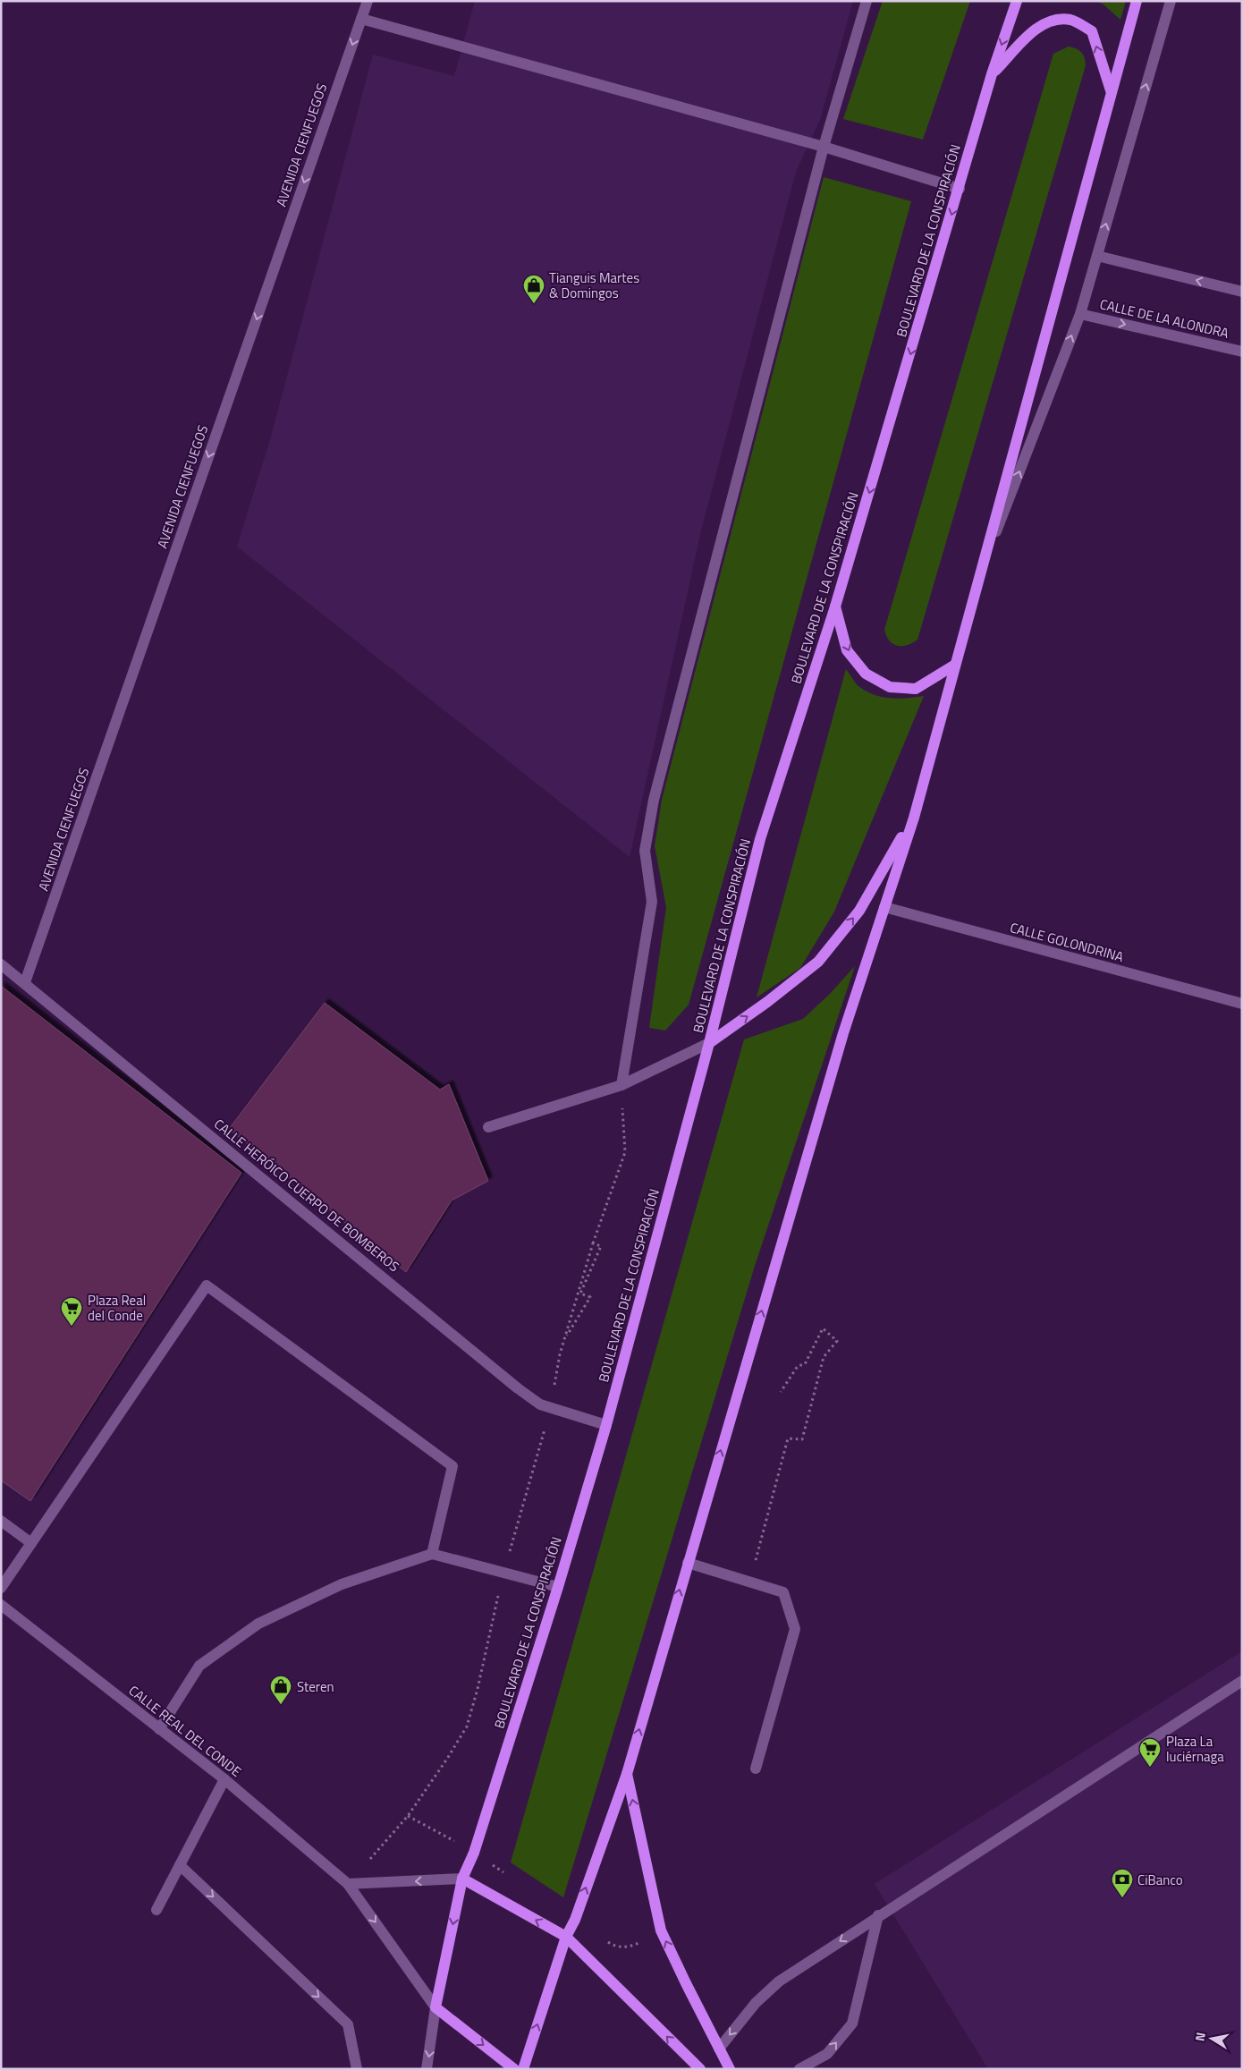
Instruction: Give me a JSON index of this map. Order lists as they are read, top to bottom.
{
  "streets": {
    "main road": ["BOULEVARD DE LA CONSPIRACIÓN"],
    "street": [
      "AVENIDA CIENFUEGOS",
      "CALLE DE LA ALONDRA",
      "CALLE GOLONDRINA",
      "CALLE HERÓICO CUERPO DE BOMBEROS",
      "CALLE REAL DEL CONDE"
    ]
  },
  "crossings": [
    ["AVENIDA CIENFUEGOS", "CALLE HERÓICO CUERPO DE BOMBEROS"],
    ["BOULEVARD DE LA CONSPIRACIÓN", "CALLE HERÓICO CUERPO DE BOMBEROS"],
    ["BOULEVARD DE LA CONSPIRACIÓN", "CALLE REAL DEL CONDE"]
  ],
  "one_way": ["AVENIDA CIENFUEGOS"],
  "places": {
    "shop": ["Tianguis Martes & Domingos", "Steren"],
    "supermarket": ["Plaza Real del Conde", "Plaza La luciérnaga"],
    "bank": ["CiBanco"]
  },
  "north": "left"
}
